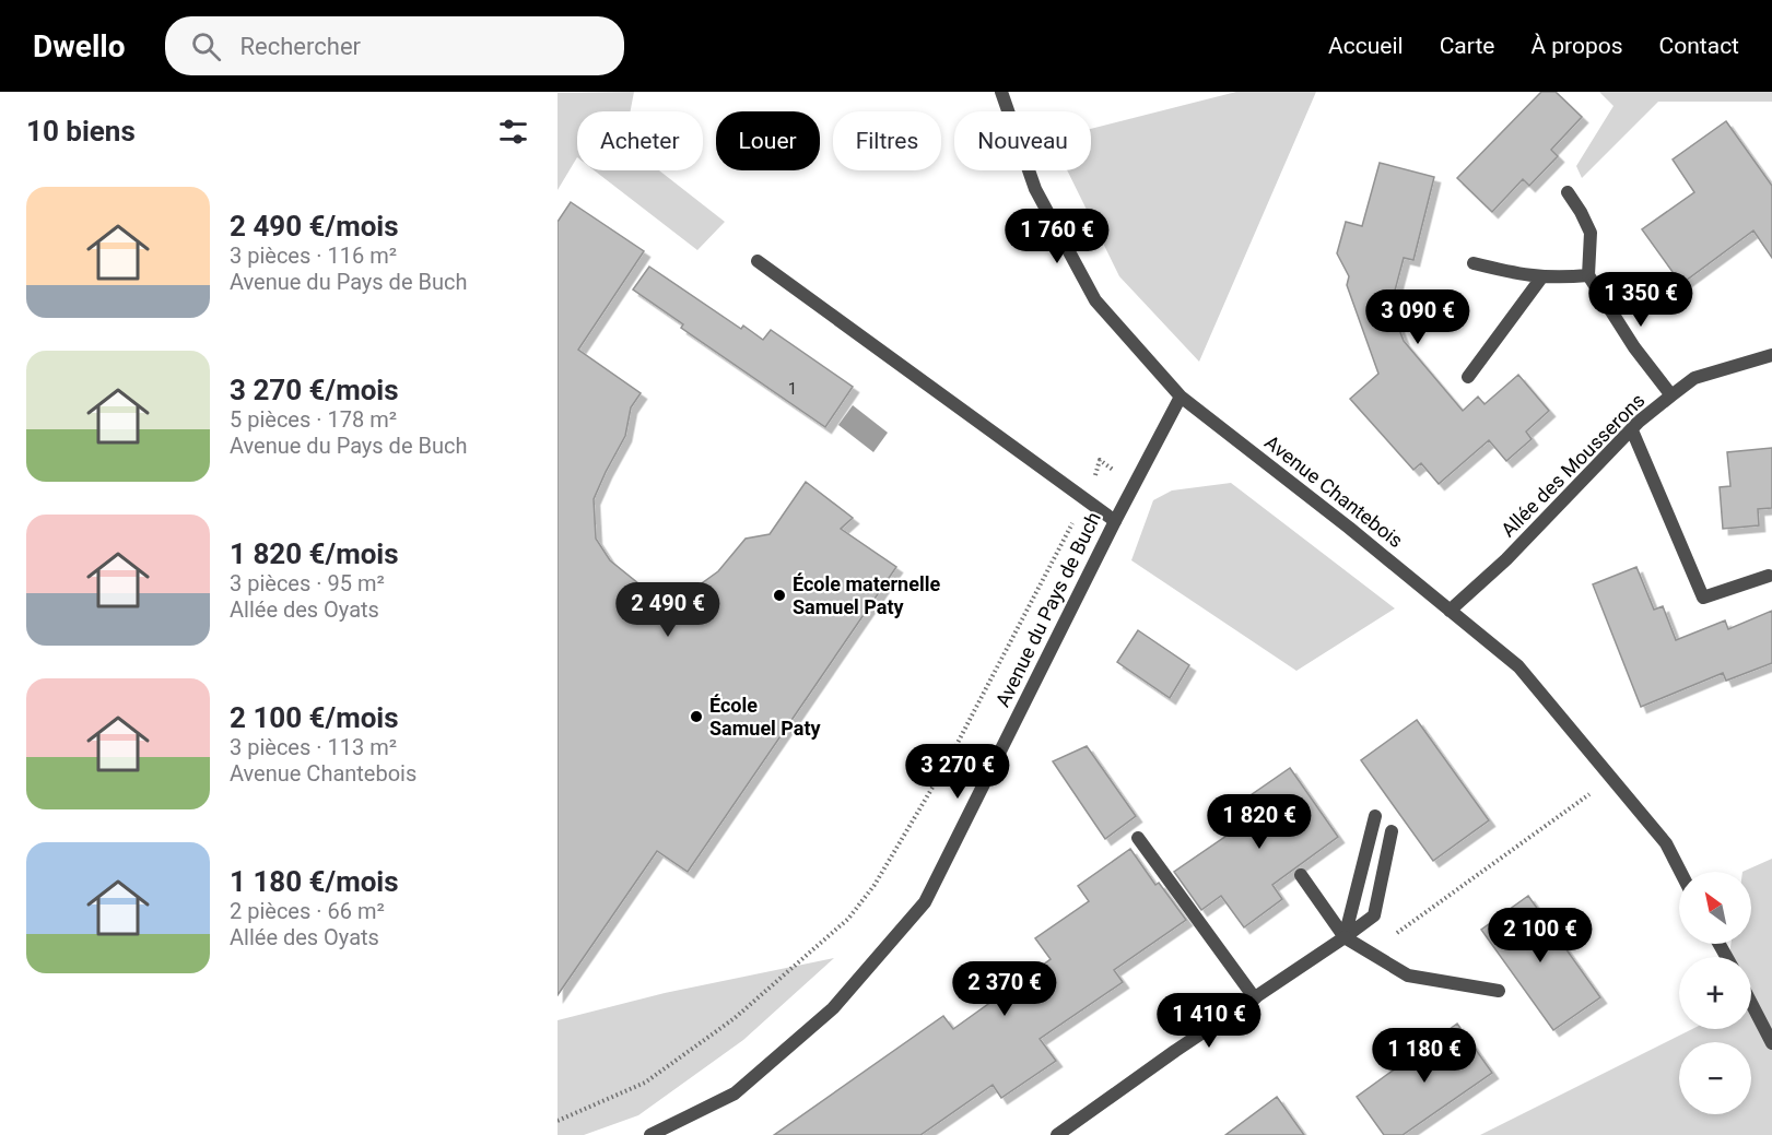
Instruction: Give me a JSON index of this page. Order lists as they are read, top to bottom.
{
  "streets": {
    "street": ["Allée des Mousserons", "Avenue Chantebois", "Avenue du Pays de Buch"]
  },
  "crossings": [
    ["Allée des Mousserons", "Avenue Chantebois"],
    ["Avenue Chantebois", "Avenue du Pays de Buch"]
  ],
  "places": ["École maternelle Samuel Paty", "École Samuel Paty"],
  "house_numbers": ["1"],
  "north": "top left",
  "page": {
    "header": "Dwello",
    "search": "Rechercher",
    "nav": [
      "Accueil",
      "Carte",
      "À propos",
      "Contact"
    ],
    "heading": "10 biens",
    "chip": [
      "Acheter",
      "Louer",
      "Filtres",
      "Nouveau"
    ],
    "list": [
      {
        "name": "2 490 €/mois",
        "note": "3 pièces · 116 m² · Avenue du Pays de Buch"
      },
      {
        "name": "3 270 €/mois",
        "note": "5 pièces · 178 m² · Avenue du Pays de Buch"
      },
      {
        "name": "1 820 €/mois",
        "note": "3 pièces · 95 m² · Allée des Oyats"
      },
      {
        "name": "2 100 €/mois",
        "note": "3 pièces · 113 m² · Avenue Chantebois"
      },
      {
        "name": "1 180 €/mois",
        "note": "2 pièces · 66 m² · Allée des Oyats"
      }
    ],
    "price": [
      "1 760 €",
      "1 350 €",
      "3 090 €",
      "2 490 €",
      "3 270 €",
      "1 820 €",
      "2 100 €",
      "2 370 €",
      "1 410 €",
      "1 180 €"
    ],
    "map_buttons": ["+", "−"]
  }
}
